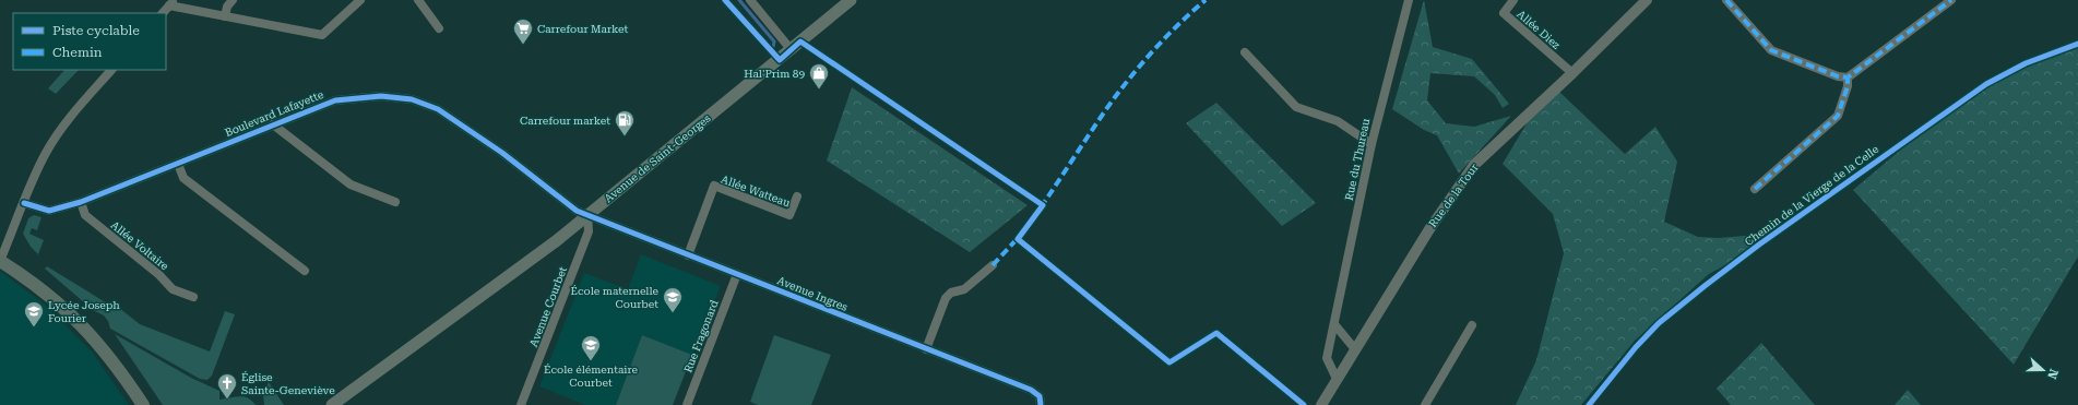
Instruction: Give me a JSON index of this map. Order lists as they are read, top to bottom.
{
  "streets": {
    "main road": ["Avenue de Saint-Georges"],
    "street": [
      "Allée Diez",
      "Boulevard Lafayette",
      "Rue du Thureau",
      "Allée Watteau",
      "Rue de la Tour",
      "Allée Voltaire",
      "Avenue Ingres",
      "Avenue Courbet",
      "Rue Fragonard"
    ],
    "cycle path": ["Chemin de la Vierge de la Celle"]
  },
  "crossings": [
    ["Allée Diez", "Rue de la Tour"],
    ["Boulevard Lafayette", "Avenue de Saint-Georges"],
    ["Boulevard Lafayette", "Allée Voltaire"],
    ["Boulevard Lafayette", "Avenue Ingres"],
    ["Boulevard Lafayette", "Avenue Courbet"],
    ["Avenue de Saint-Georges", "Avenue Ingres"],
    ["Avenue de Saint-Georges", "Avenue Courbet"],
    ["Rue du Thureau", "Rue de la Tour"],
    ["Allée Watteau", "Avenue Ingres"],
    ["Avenue Ingres", "Avenue Courbet"],
    ["Avenue Ingres", "Rue Fragonard"]
  ],
  "places": {
    "supermarket": ["Carrefour Market"],
    "shop": ["Hal'Prim 89"],
    "fuel station": ["Carrefour market"],
    "school or university": ["École maternelle Courbet", "Lycée Joseph Fourier", "École élémentaire Courbet"],
    "church": ["Église Sainte-Geneviève"]
  },
  "legend": ["Piste cyclable", "Chemin"],
  "north": "right"
}
